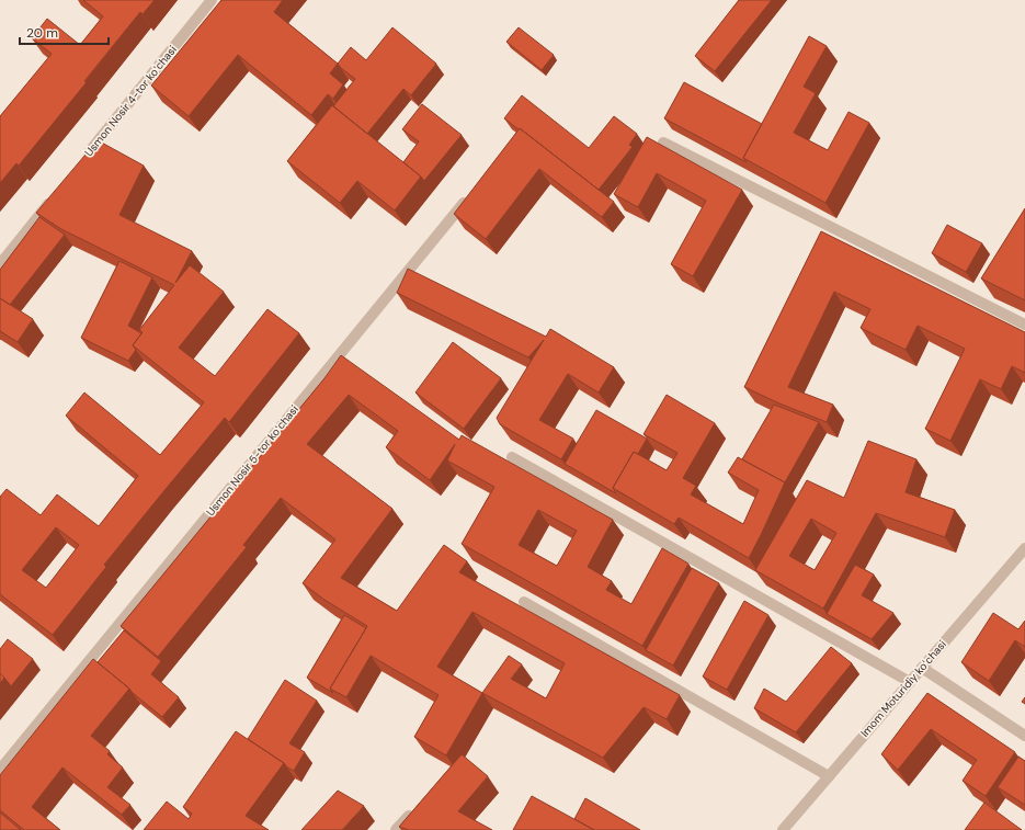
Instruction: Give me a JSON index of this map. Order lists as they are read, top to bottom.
{
  "streets": {
    "street": ["Usmon Nosir 4-tor koʻchasi", "Usmon Nosir 5-tor koʻchasi", "Imom Moturidiy koʻchasi"]
  },
  "scale_bar": "20 m"
}
